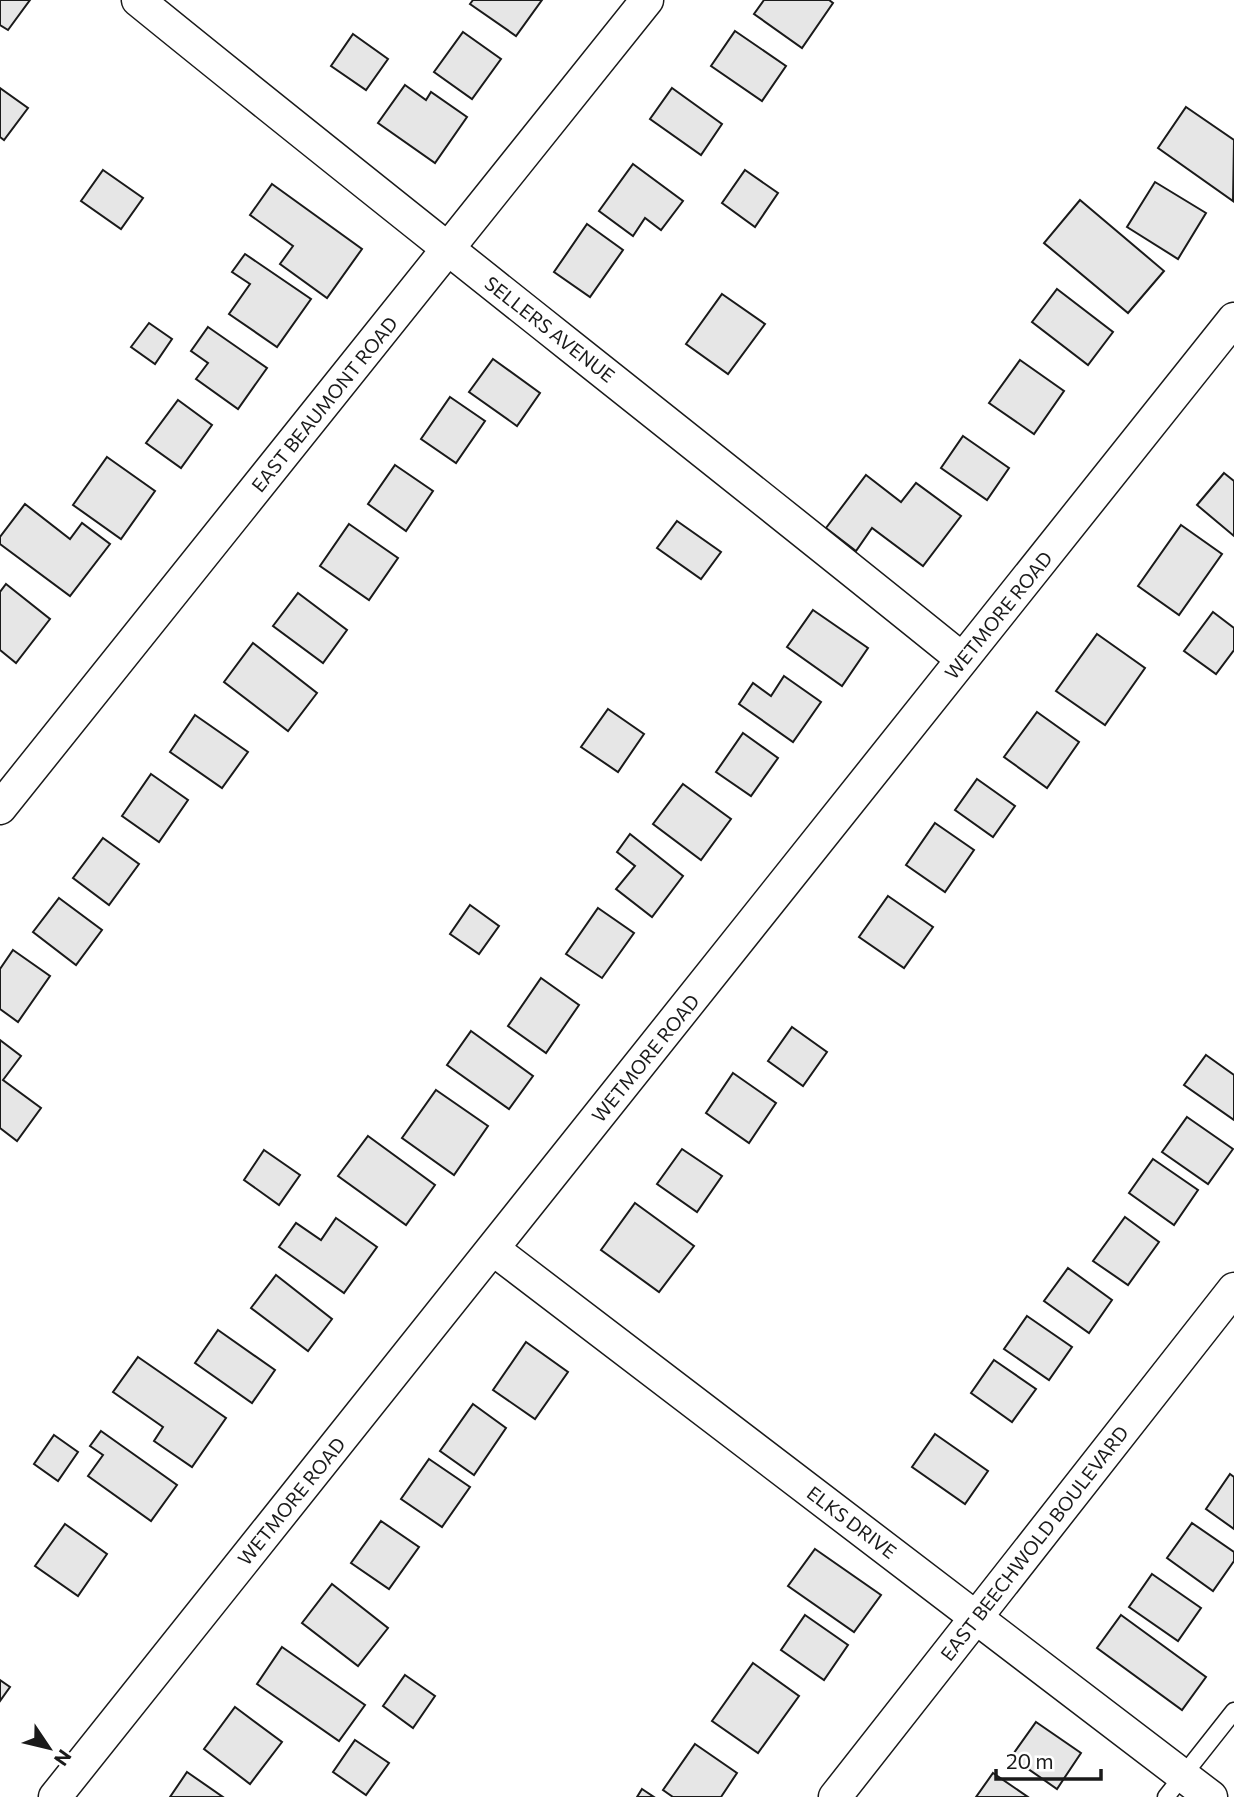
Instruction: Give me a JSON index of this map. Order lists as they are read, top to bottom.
{
  "streets": {
    "street": [
      "SELLERS AVENUE",
      "EAST BEAUMONT ROAD",
      "WETMORE ROAD",
      "ELKS DRIVE",
      "EAST BEECHWOLD BOULEVARD"
    ]
  },
  "crossings": [
    ["SELLERS AVENUE", "EAST BEAUMONT ROAD"],
    ["SELLERS AVENUE", "WETMORE ROAD"],
    ["WETMORE ROAD", "ELKS DRIVE"],
    ["ELKS DRIVE", "EAST BEECHWOLD BOULEVARD"]
  ],
  "scale_bar": "20 m",
  "north": "bottom right"
}
